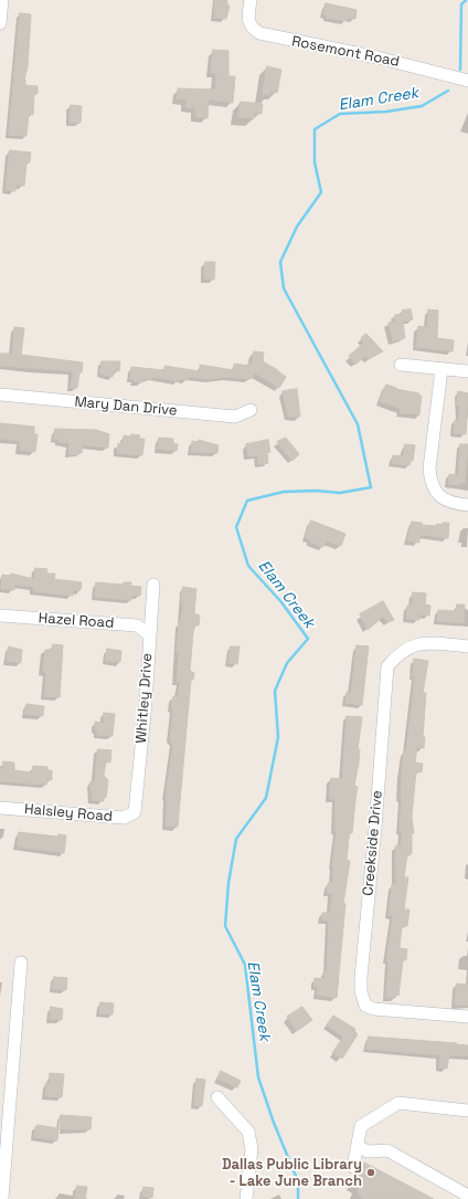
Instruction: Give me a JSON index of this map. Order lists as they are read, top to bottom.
{
  "streets": {
    "street": [
      "Rosemont Road",
      "Mary Dan Drive",
      "Hazel Road",
      "Whitley Drive",
      "Halsley Road",
      "Creekside Drive"
    ]
  },
  "crossings": [
    ["Hazel Road", "Whitley Drive"],
    ["Whitley Drive", "Halsley Road"]
  ],
  "water": ["Elam Creek"],
  "places": ["Dallas Public Library - Lake June Branch"]
}
